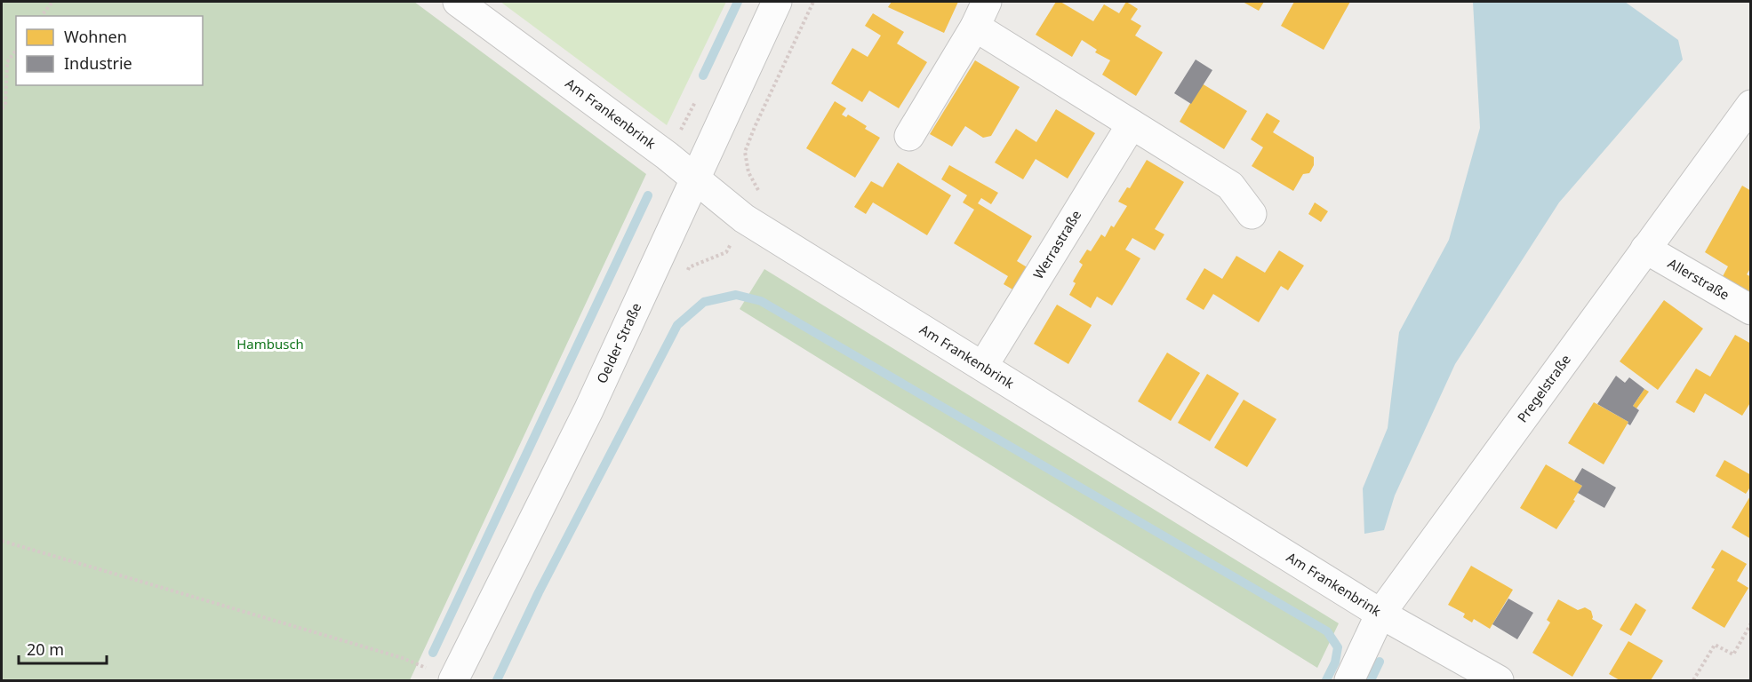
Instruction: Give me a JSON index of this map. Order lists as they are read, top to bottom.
{
  "streets": {
    "street": [
      "Am Frankenbrink",
      "Werrastraße",
      "Allerstraße",
      "Oelder Straße",
      "Pregelstraße"
    ]
  },
  "crossings": [
    ["Am Frankenbrink", "Werrastraße"],
    ["Am Frankenbrink", "Oelder Straße"],
    ["Am Frankenbrink", "Pregelstraße"],
    ["Allerstraße", "Pregelstraße"]
  ],
  "parks": ["Hambusch"],
  "legend": ["Wohnen", "Industrie"],
  "scale_bar": "20 m"
}
